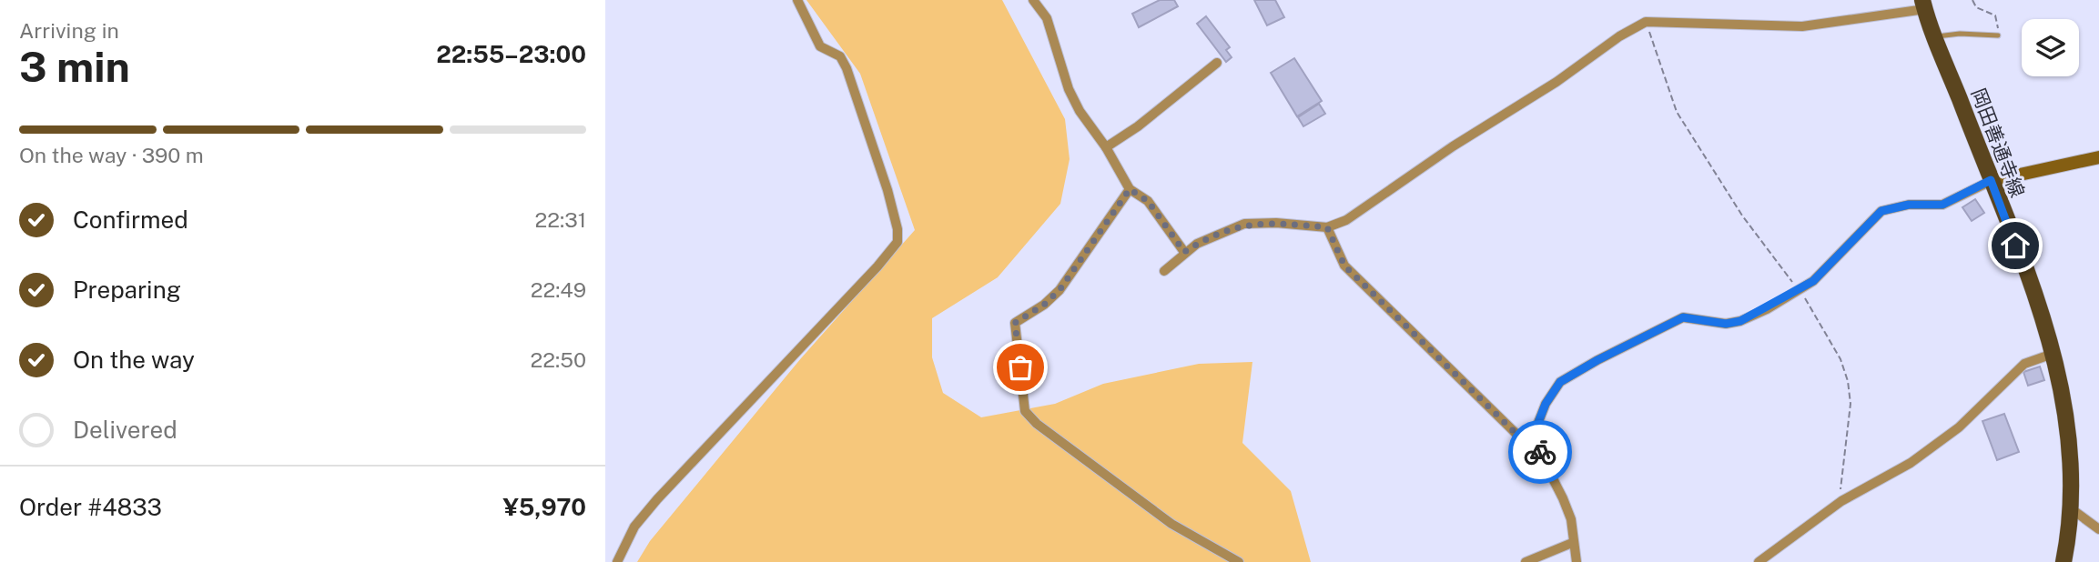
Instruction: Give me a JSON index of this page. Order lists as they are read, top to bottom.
{
  "streets": {
    "main road": ["岡田善通寺線"]
  },
  "page": {
    "heading": ["3 min", "Arriving in", "22:55–23:00"],
    "panel": ["Order #4833", "¥5,970"],
    "bar": "On the way · 390 m",
    "list": [
      ["Confirmed", "22:31"],
      ["Preparing", "22:49"],
      ["On the way", "22:50"],
      "Delivered"
    ]
  }
}
